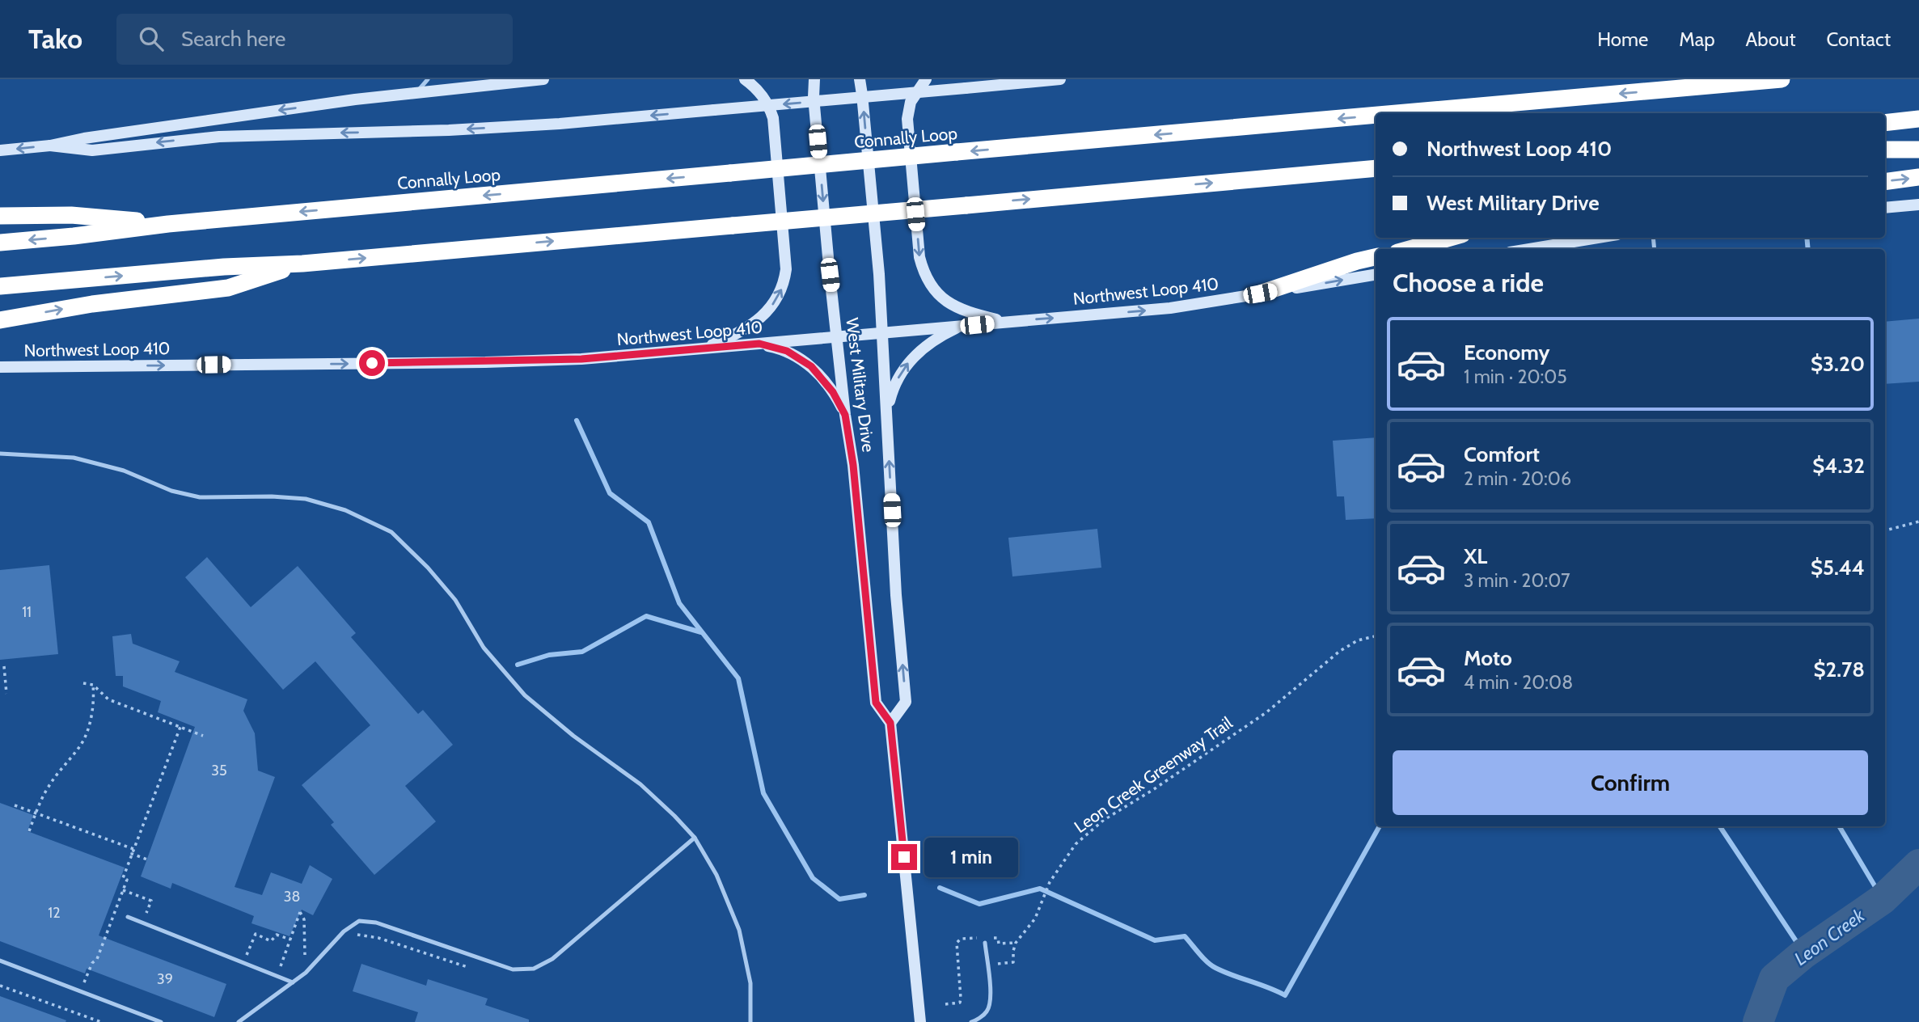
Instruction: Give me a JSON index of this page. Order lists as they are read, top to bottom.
{
  "streets": {
    "highway": ["Connally Loop"],
    "main road": ["Northwest Loop 410", "West Military Drive"],
    "path": ["Leon Creek Greenway Trail"]
  },
  "crossings": [
    ["Northwest Loop 410", "West Military Drive"]
  ],
  "one_way": ["Northwest Loop 410"],
  "water": ["Leon Creek"],
  "house_numbers": [
    "11",
    "35",
    "38",
    "12",
    "39"
  ],
  "page": {
    "header": "Tako",
    "search": "Search here",
    "nav": [
      "Home",
      "Map",
      "About",
      "Contact"
    ],
    "banner": ["Northwest Loop 410", "West Military Drive"],
    "heading": "Choose a ride",
    "list": [
      {
        "name": "Economy",
        "note": "1 min · 20:05",
        "value": "$3.20"
      },
      {
        "name": "Comfort",
        "note": "2 min · 20:06",
        "value": "$4.32"
      },
      {
        "name": "XL",
        "note": "3 min · 20:07",
        "value": "$5.44"
      },
      {
        "name": "Moto",
        "note": "4 min · 20:08",
        "value": "$2.78"
      }
    ],
    "buttons": "Confirm",
    "bubble": "1 min"
  }
}
